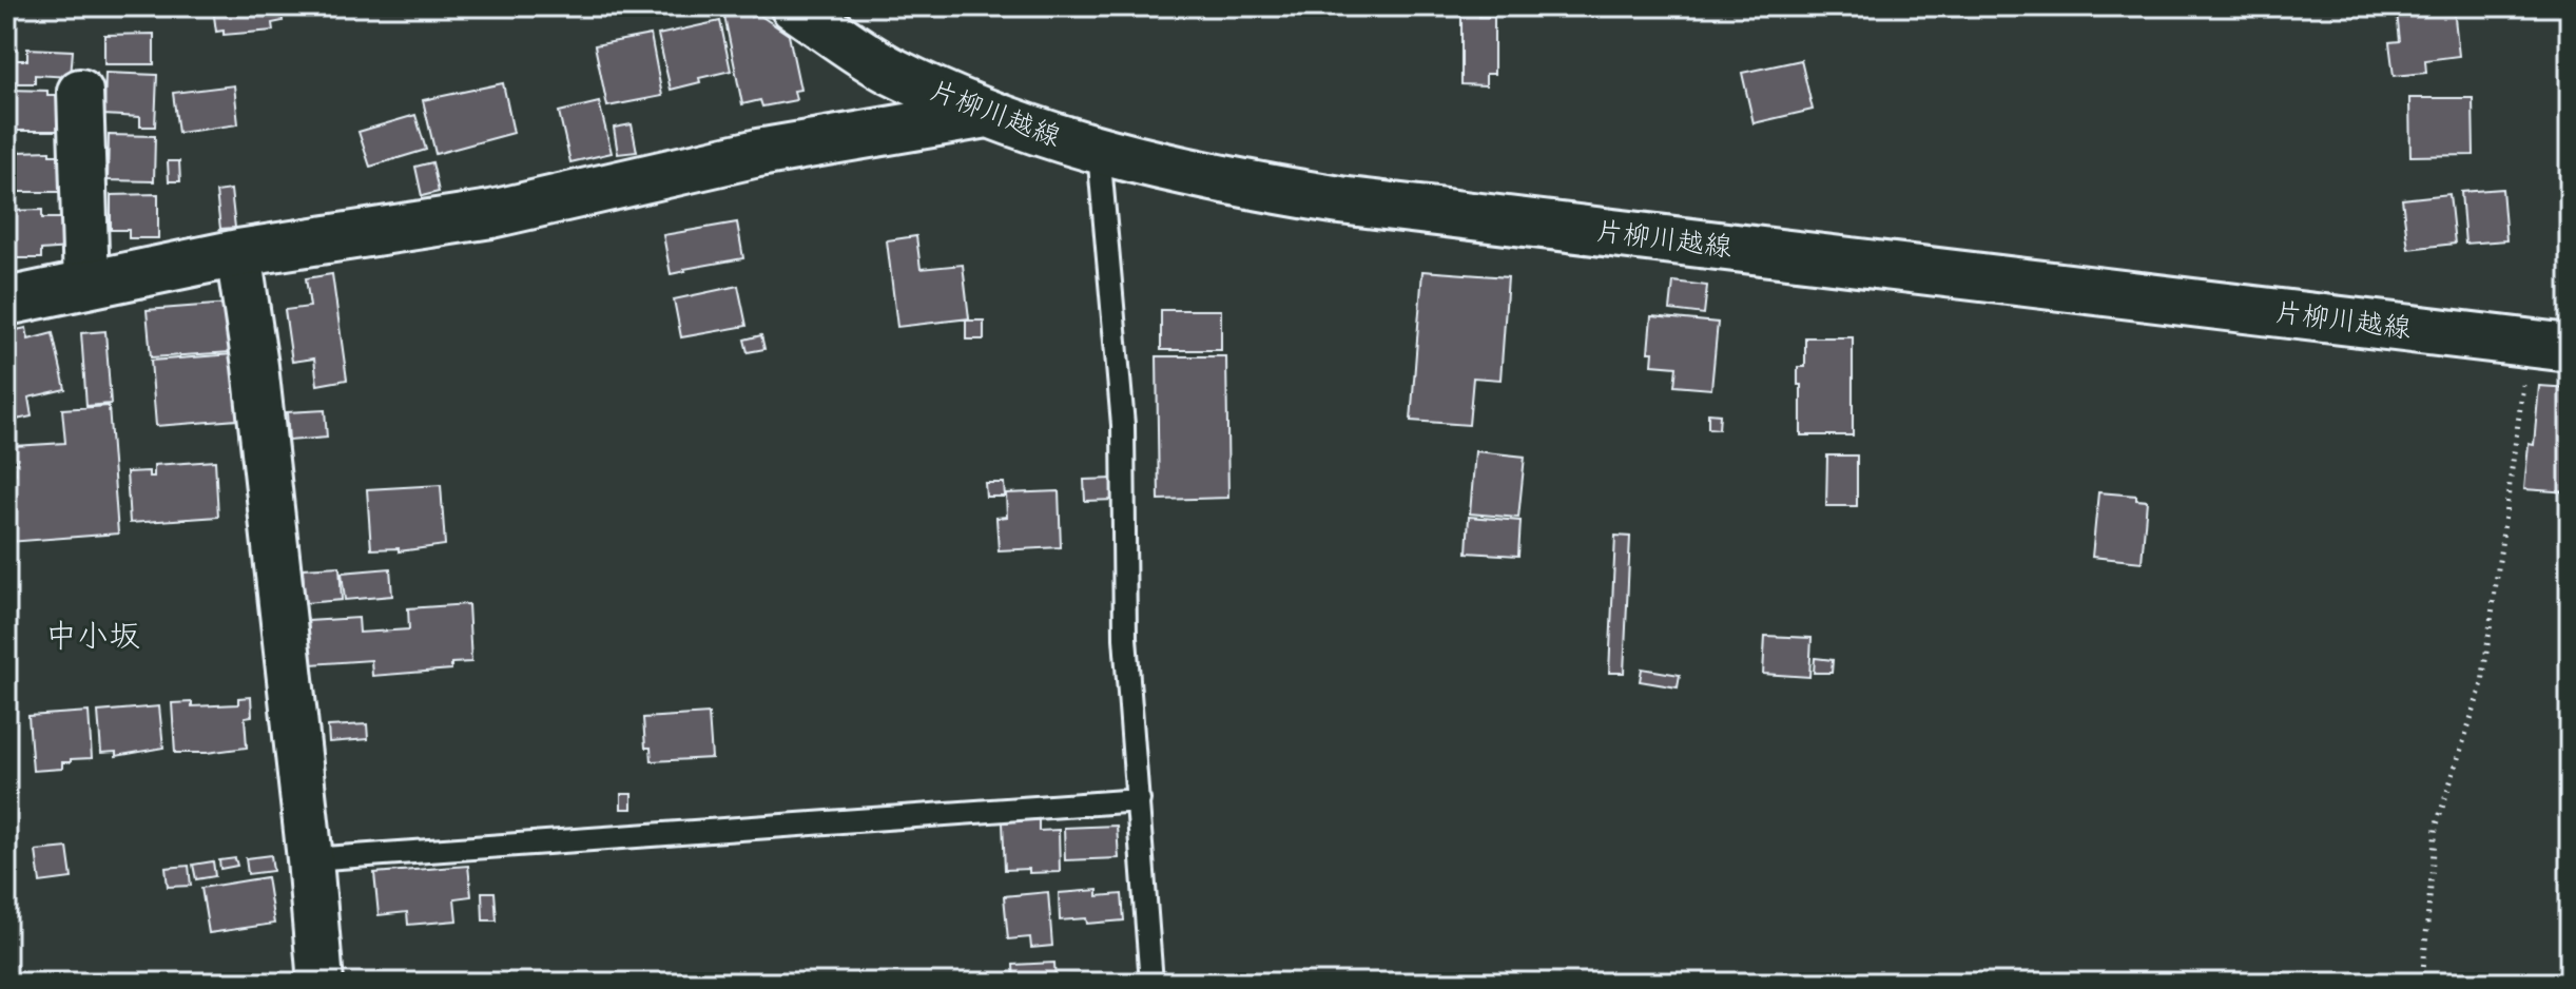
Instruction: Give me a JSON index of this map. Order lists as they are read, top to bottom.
{
  "streets": {
    "main road": ["片柳川越線"]
  },
  "districts": ["中小坂"]
}
